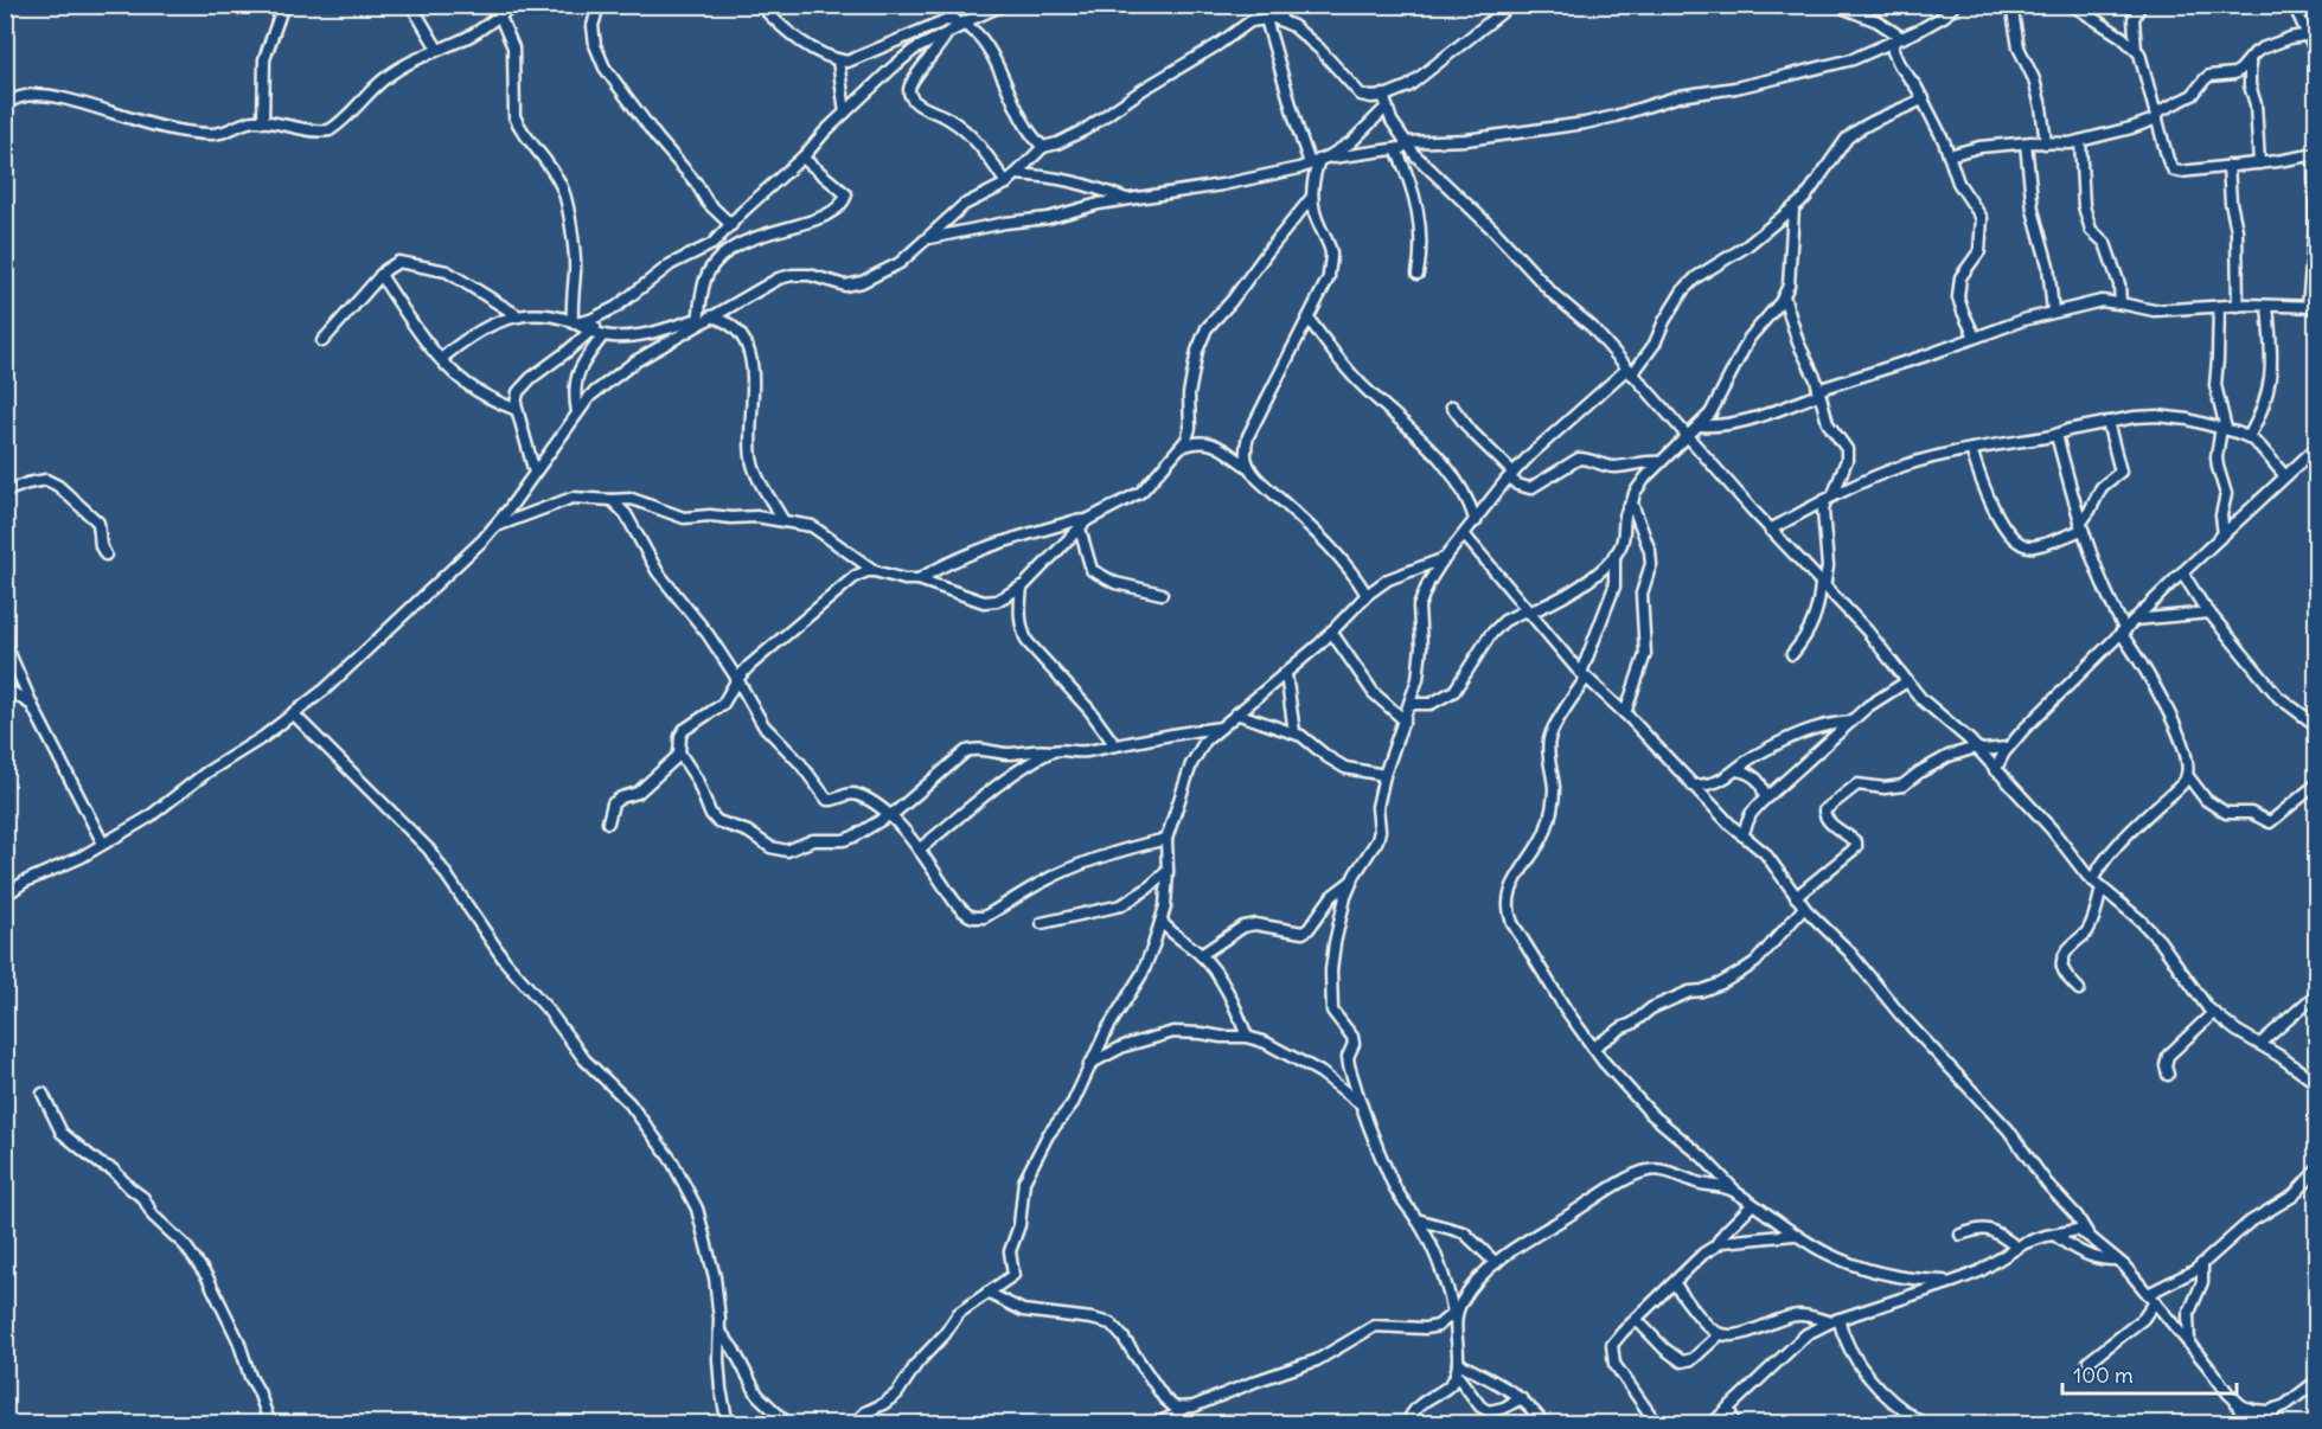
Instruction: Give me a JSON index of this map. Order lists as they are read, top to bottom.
{
  "scale_bar": "100 m"
}
